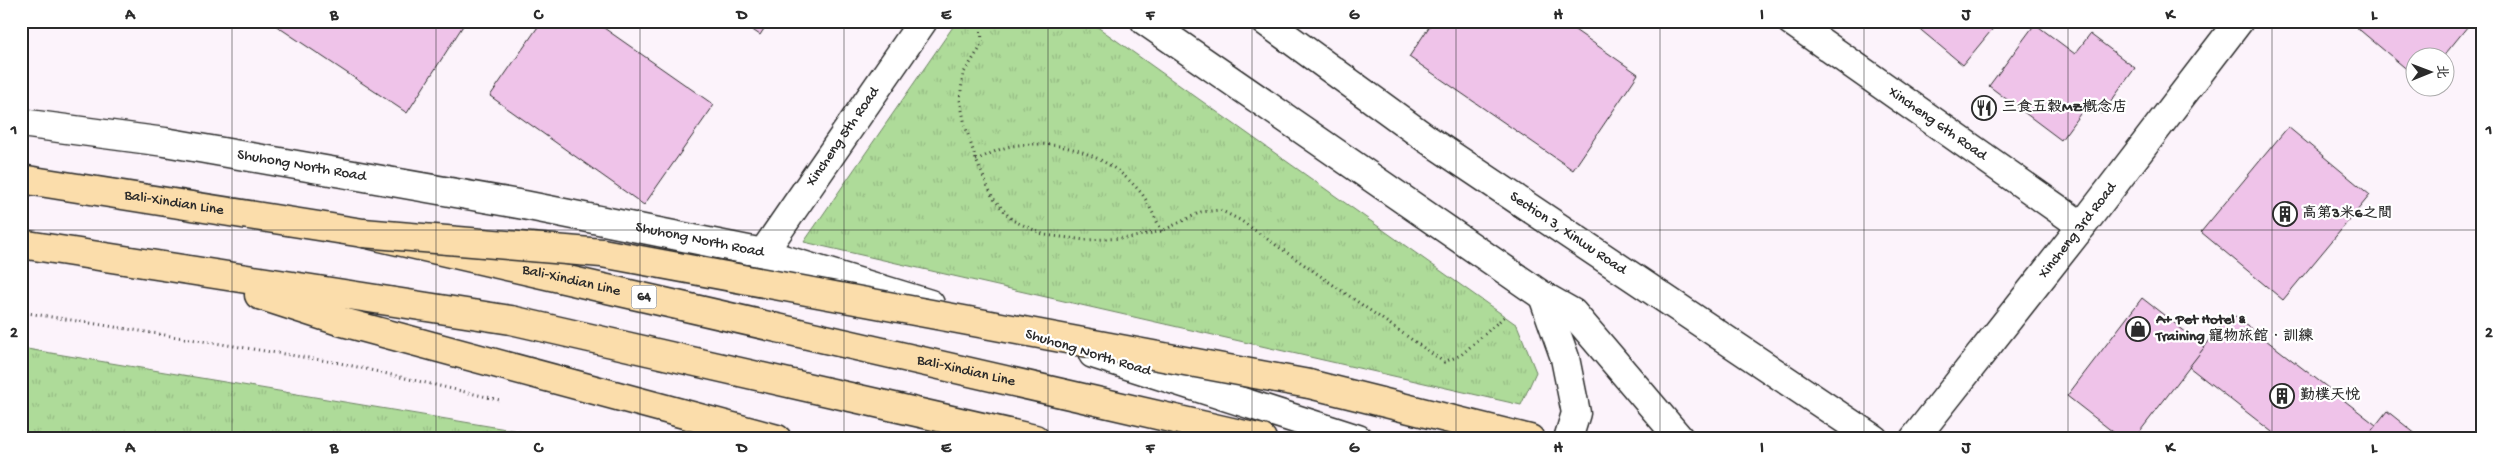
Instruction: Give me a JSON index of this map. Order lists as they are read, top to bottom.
{
  "streets": {
    "highway": ["Bali-Xindian Line", "64"],
    "street": [
      "Xincheng 6th Road",
      "Xincheng 5th Road",
      "Shuhong North Road",
      "Xincheng 3rd Road",
      "Section 3, Xinwu Road"
    ]
  },
  "crossings": [
    ["Xincheng 6th Road", "Xincheng 3rd Road"],
    ["Xincheng 5th Road", "Shuhong North Road"]
  ],
  "places": {
    "restaurant": ["三食五穀MZ概念店"],
    "building": ["高第3米6之間", "勤樸天悅"],
    "shop": ["A+ Pet Hotel & Training 寵物旅館．訓練"]
  },
  "north": "right",
  "grid": {
    "columns": [
      "A",
      "B",
      "C",
      "D",
      "E",
      "F",
      "G",
      "H",
      "I",
      "J",
      "K",
      "L"
    ],
    "rows": ["1", "2"]
  }
}
